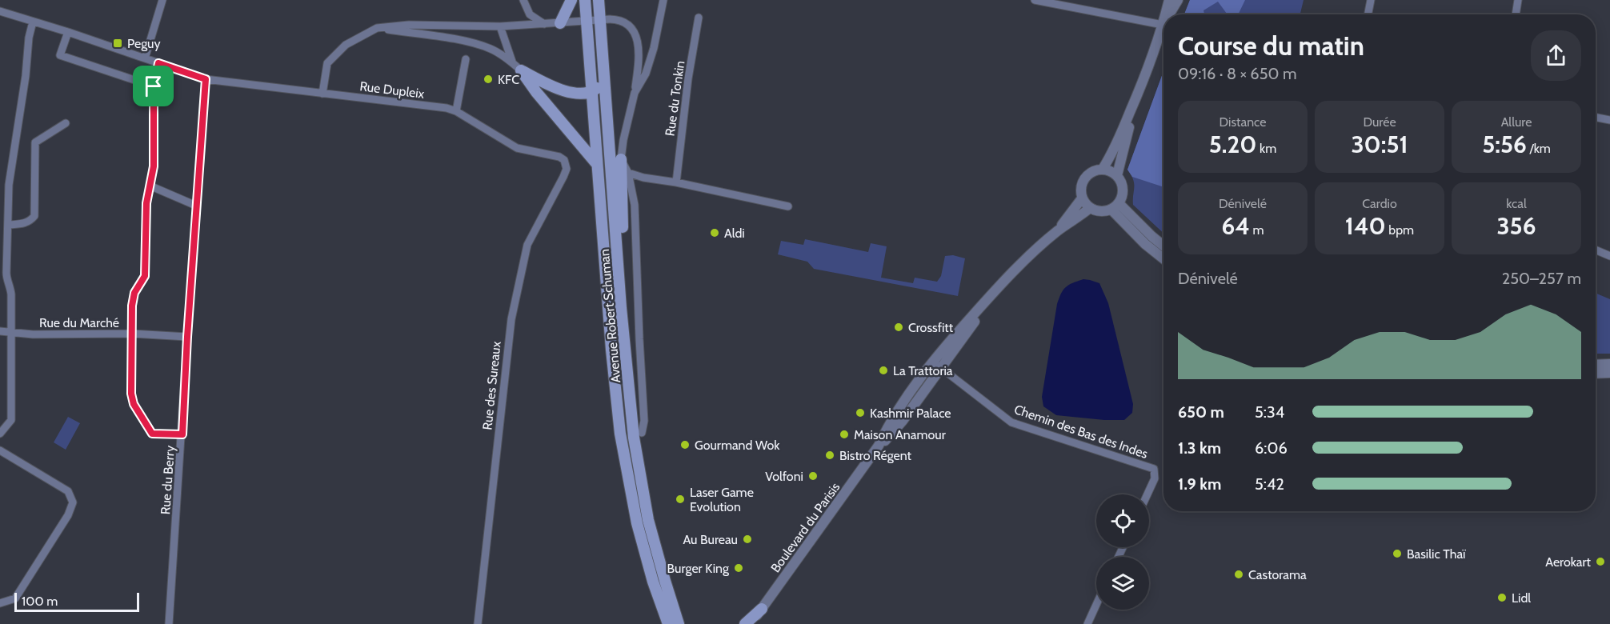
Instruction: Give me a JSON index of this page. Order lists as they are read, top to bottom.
{
  "streets": {
    "main road": ["Avenue Robert Schuman"],
    "street": [
      "Rue Dupleix",
      "Rue du Tonkin",
      "Rue du Marché",
      "Rue des Sureaux",
      "Chemin des Bas des Indes",
      "Rue du Berry",
      "Boulevard du Parisis"
    ]
  },
  "crossings": [
    ["Rue Dupleix", "Rue des Sureaux"],
    ["Rue Dupleix", "Rue du Berry"],
    ["Rue du Marché", "Rue du Berry"],
    ["Chemin des Bas des Indes", "Boulevard du Parisis"]
  ],
  "places": {
    "transit": ["Peguy"],
    "other": [
      "KFC",
      "Aldi",
      "Crossfitt",
      "La Trattoria",
      "Kashmir Palace",
      "Maison Anamour",
      "Gourmand Wok",
      "Bistro Régent",
      "Volfoni",
      "Laser Game Evolution",
      "Au Bureau",
      "Basilic Thaï",
      "Aerokart",
      "Burger King",
      "Castorama",
      "Lidl"
    ]
  },
  "scale_bar": "100 m",
  "page": {
    "heading": ["Course du matin", "09:16 · 8 × 650 m"],
    "stats": [
      ["Distance", "5.20 km"],
      ["Durée", "30:51"],
      ["Allure", "5:56 /km"],
      ["Dénivelé", "64 m"],
      ["Cardio", "140 bpm"],
      ["kcal", "356"]
    ],
    "chart": ["Dénivelé", "250–257 m"],
    "list": [
      {
        "name": "650 m",
        "note": "5:34"
      },
      {
        "name": "1.3 km",
        "note": "6:06"
      },
      {
        "name": "1.9 km",
        "note": "5:42"
      }
    ],
    "scale": "100 m"
  }
}
